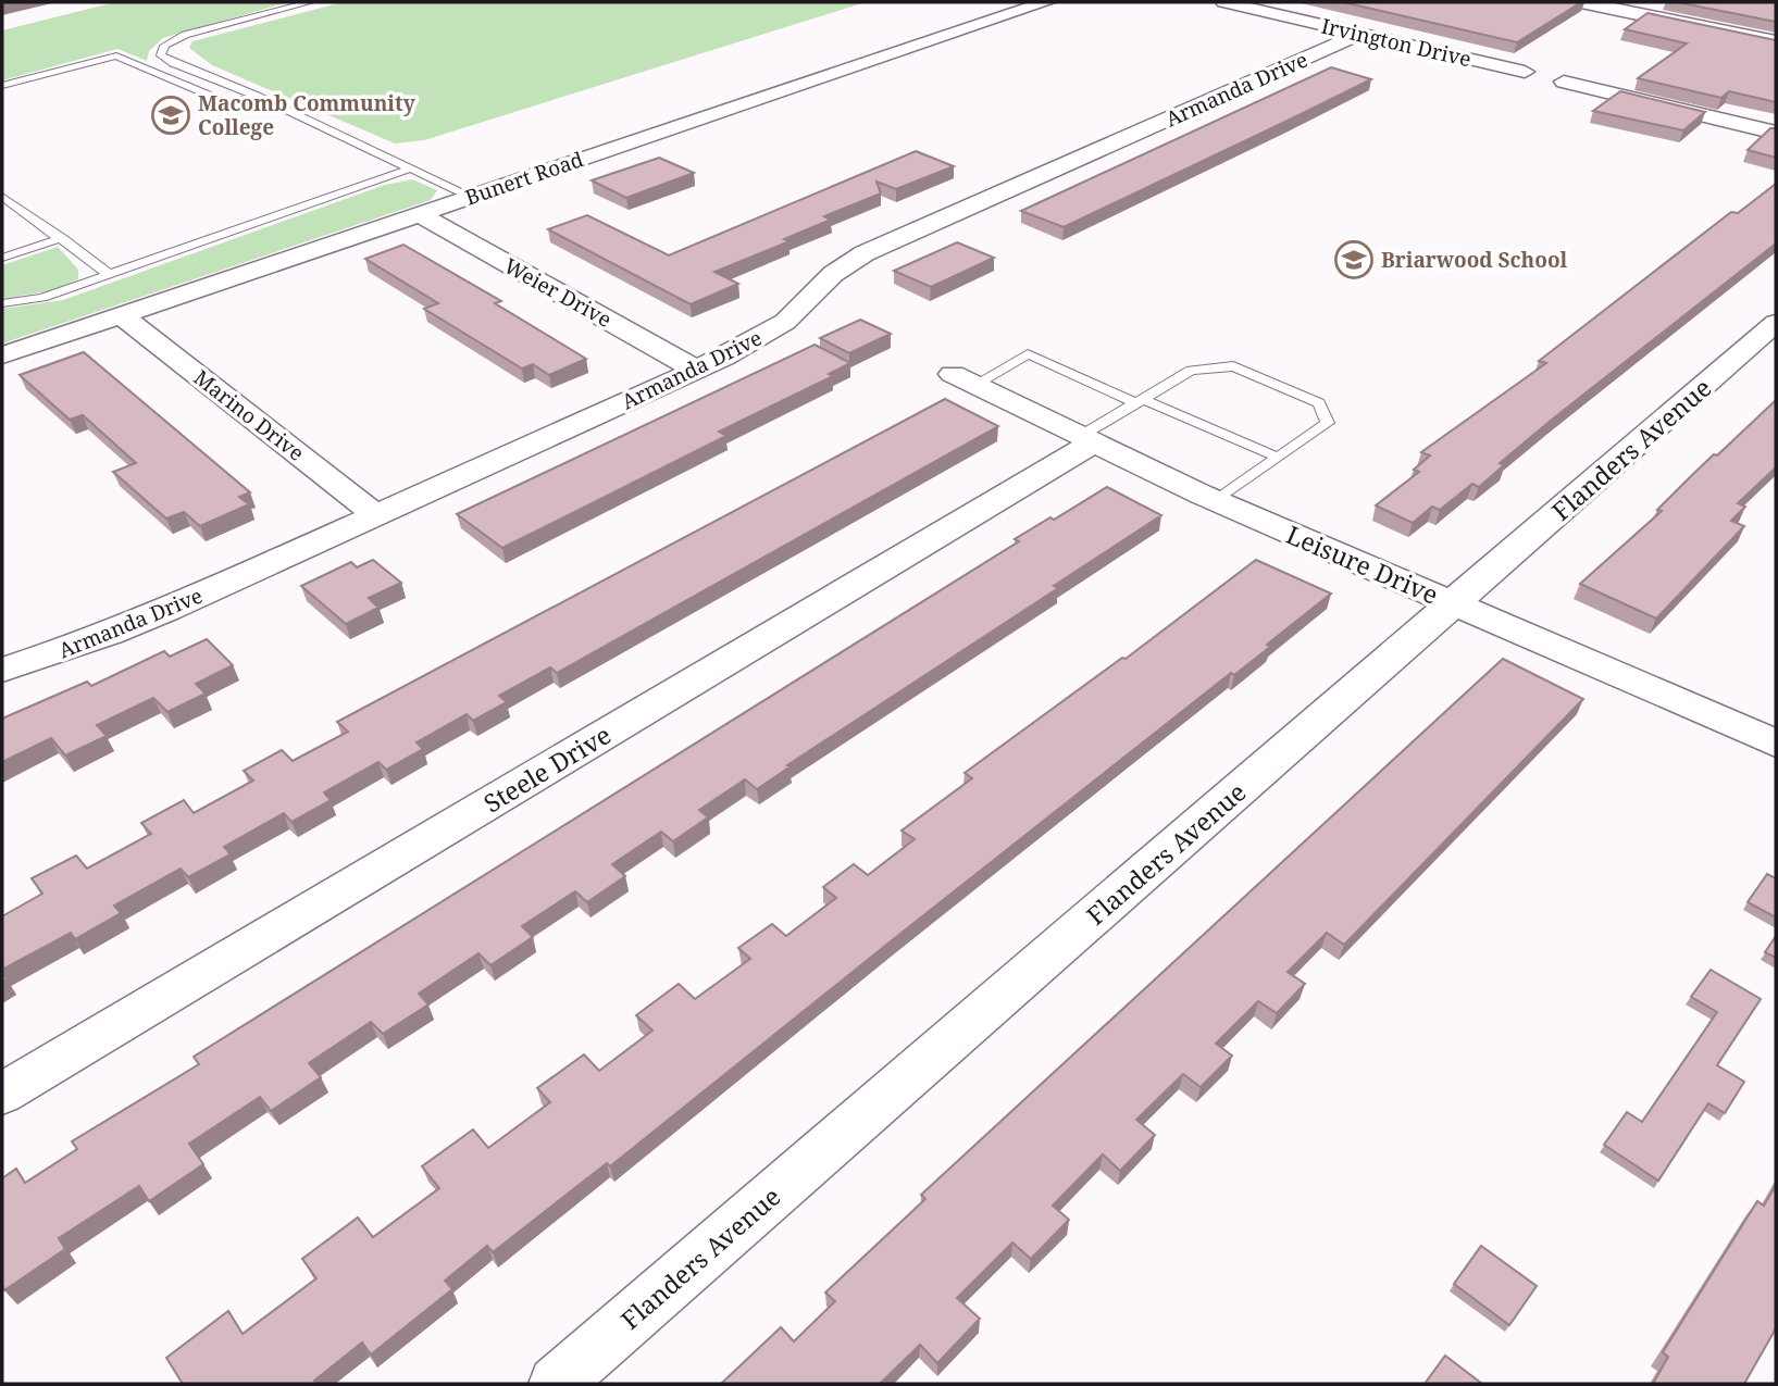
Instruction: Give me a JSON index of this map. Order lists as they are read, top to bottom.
{
  "streets": {
    "street": [
      "Irvington Drive",
      "Armanda Drive",
      "Bunert Road",
      "Weier Drive",
      "Marino Drive",
      "Flanders Avenue",
      "Leisure Drive",
      "Steele Drive"
    ]
  },
  "crossings": [
    ["Irvington Drive", "Armanda Drive"],
    ["Armanda Drive", "Weier Drive"],
    ["Armanda Drive", "Marino Drive"],
    ["Bunert Road", "Weier Drive"],
    ["Bunert Road", "Marino Drive"],
    ["Flanders Avenue", "Leisure Drive"],
    ["Leisure Drive", "Steele Drive"]
  ],
  "places": {
    "school or university": ["Macomb Community College", "Briarwood School"]
  }
}
